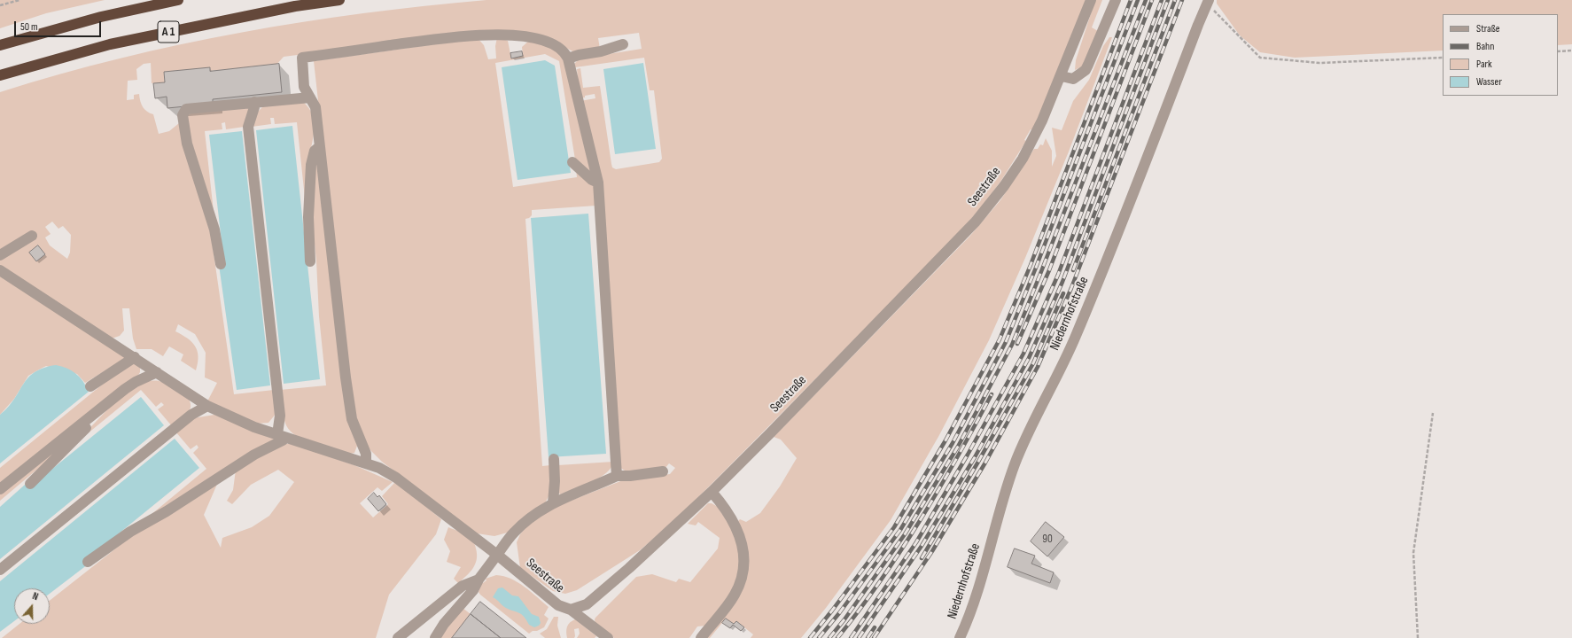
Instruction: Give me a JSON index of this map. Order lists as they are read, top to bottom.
{
  "streets": {
    "highway": ["A 1"],
    "street": ["Seestraße", "Niedernhofstraße"]
  },
  "house_numbers": ["90"],
  "legend": [
    "Straße",
    "Bahn",
    "Park",
    "Wasser"
  ],
  "scale_bar": "50 m",
  "north": "top"
}
